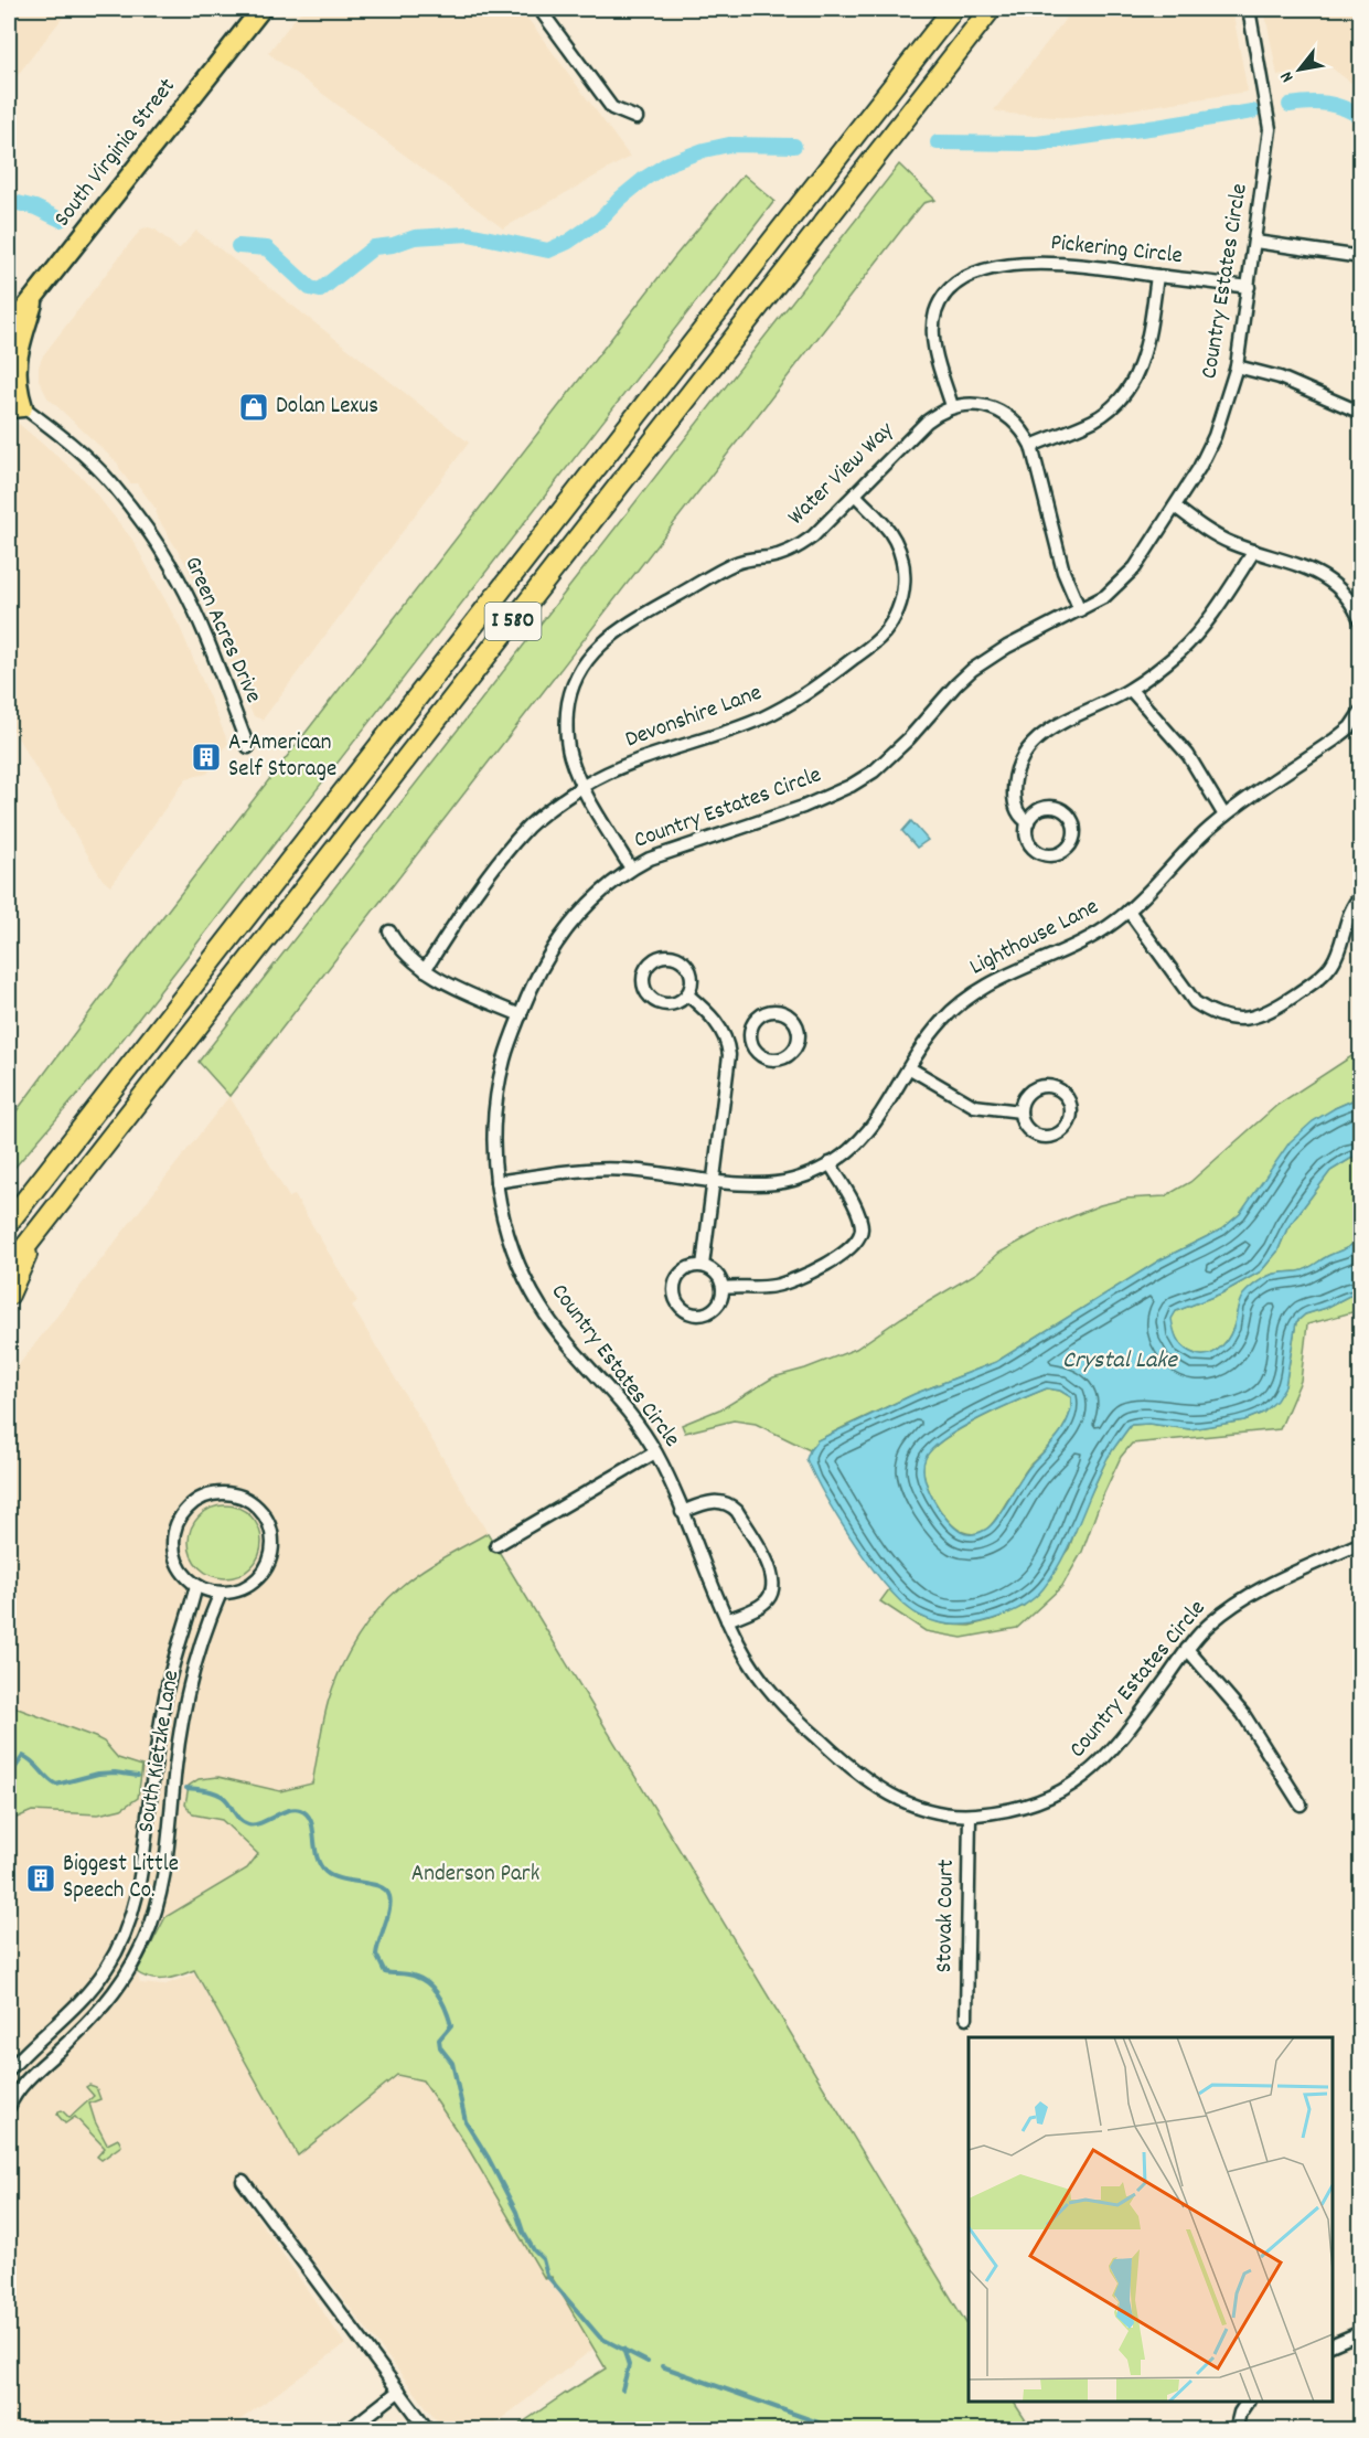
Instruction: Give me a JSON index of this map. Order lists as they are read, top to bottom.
{
  "streets": {
    "highway": ["I 580"],
    "main road": ["South Virginia Street"],
    "street": [
      "Pickering Circle",
      "Country Estates Circle",
      "Water View Way",
      "Green Acres Drive",
      "Devonshire Lane",
      "Lighthouse Lane",
      "South Kietzke Lane",
      "Stovak Court"
    ]
  },
  "crossings": [
    ["Pickering Circle", "Country Estates Circle"],
    ["Pickering Circle", "Water View Way"],
    ["Country Estates Circle", "Water View Way"],
    ["Country Estates Circle", "Lighthouse Lane"],
    ["Country Estates Circle", "Stovak Court"],
    ["Water View Way", "Devonshire Lane"]
  ],
  "water": ["Crystal Lake"],
  "parks": ["Anderson Park"],
  "places": {
    "shop": ["Dolan Lexus"],
    "building": ["A-American Self Storage", "Biggest Little Speech Co."]
  },
  "north": "bottom left"
}
